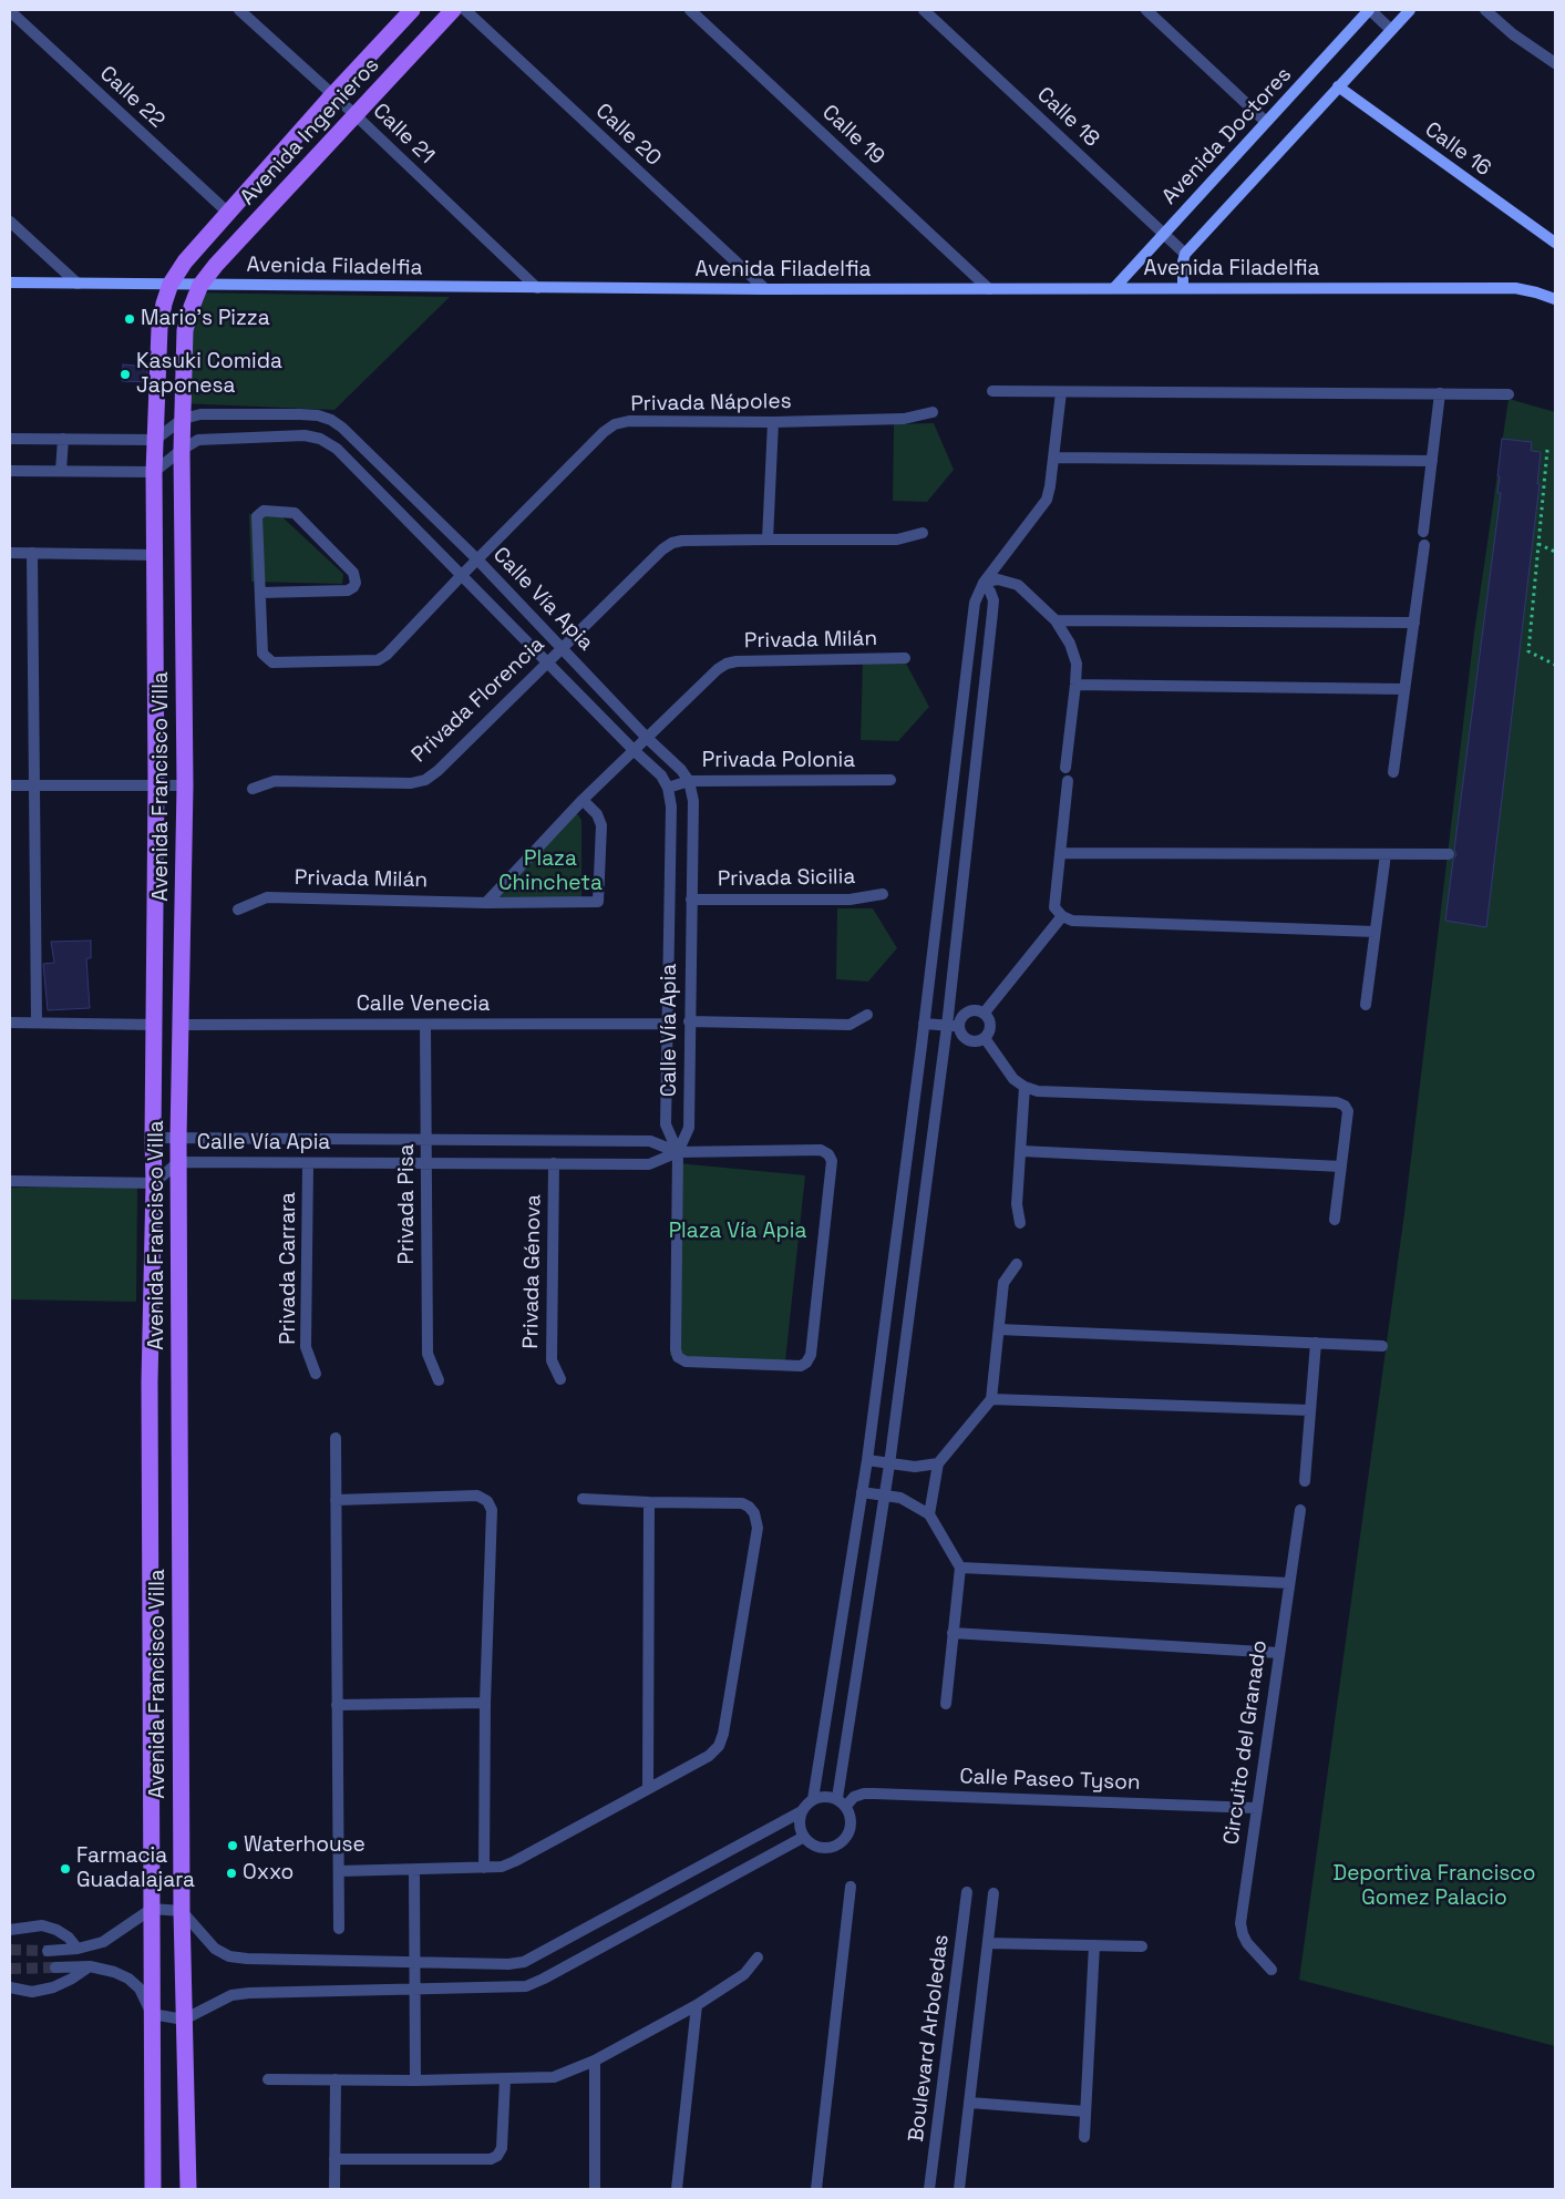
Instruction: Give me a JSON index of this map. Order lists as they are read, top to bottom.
{
  "streets": {
    "main road": ["Avenida Ingenieros", "Avenida Francisco Villa"],
    "street": [
      "Calle 22",
      "Calle 18",
      "Calle 21",
      "Calle 20",
      "Calle 19",
      "Avenida Doctores",
      "Calle 16",
      "Avenida Filadelfia",
      "Privada Nápoles",
      "Calle Vía Apia",
      "Privada Milán",
      "Privada Florencia",
      "Privada Polonia",
      "Privada Sicilia",
      "Calle Venecia",
      "Privada Pisa",
      "Privada Carrara",
      "Privada Génova",
      "Circuito del Granado",
      "Calle Paseo Tyson",
      "Boulevard Arboledas"
    ]
  },
  "crossings": [
    ["Calle 22", "Avenida Ingenieros"],
    ["Calle 18", "Avenida Doctores"],
    ["Avenida Ingenieros", "Calle 21"],
    ["Avenida Ingenieros", "Avenida Filadelfia"],
    ["Avenida Ingenieros", "Avenida Francisco Villa"],
    ["Calle 21", "Avenida Filadelfia"],
    ["Calle 20", "Avenida Filadelfia"],
    ["Calle 19", "Avenida Filadelfia"],
    ["Avenida Doctores", "Avenida Filadelfia"],
    ["Avenida Filadelfia", "Avenida Francisco Villa"],
    ["Privada Nápoles", "Calle Vía Apia"],
    ["Calle Vía Apia", "Privada Milán"],
    ["Calle Vía Apia", "Privada Florencia"],
    ["Calle Vía Apia", "Privada Polonia"],
    ["Calle Vía Apia", "Avenida Francisco Villa"],
    ["Calle Vía Apia", "Privada Sicilia"],
    ["Calle Vía Apia", "Calle Venecia"],
    ["Calle Vía Apia", "Privada Pisa"],
    ["Calle Vía Apia", "Privada Carrara"],
    ["Calle Vía Apia", "Privada Génova"],
    ["Avenida Francisco Villa", "Calle Venecia"],
    ["Calle Venecia", "Privada Pisa"],
    ["Circuito del Granado", "Calle Paseo Tyson"]
  ],
  "parks": ["Plaza Chincheta", "Plaza Vía Apia", "Deportiva Francisco Gomez Palacio"],
  "places": [
    "Mario's Pizza",
    "Kasuki Comida Japonesa",
    "Waterhouse",
    "Farmacia Guadalajara",
    "Oxxo"
  ]
}
